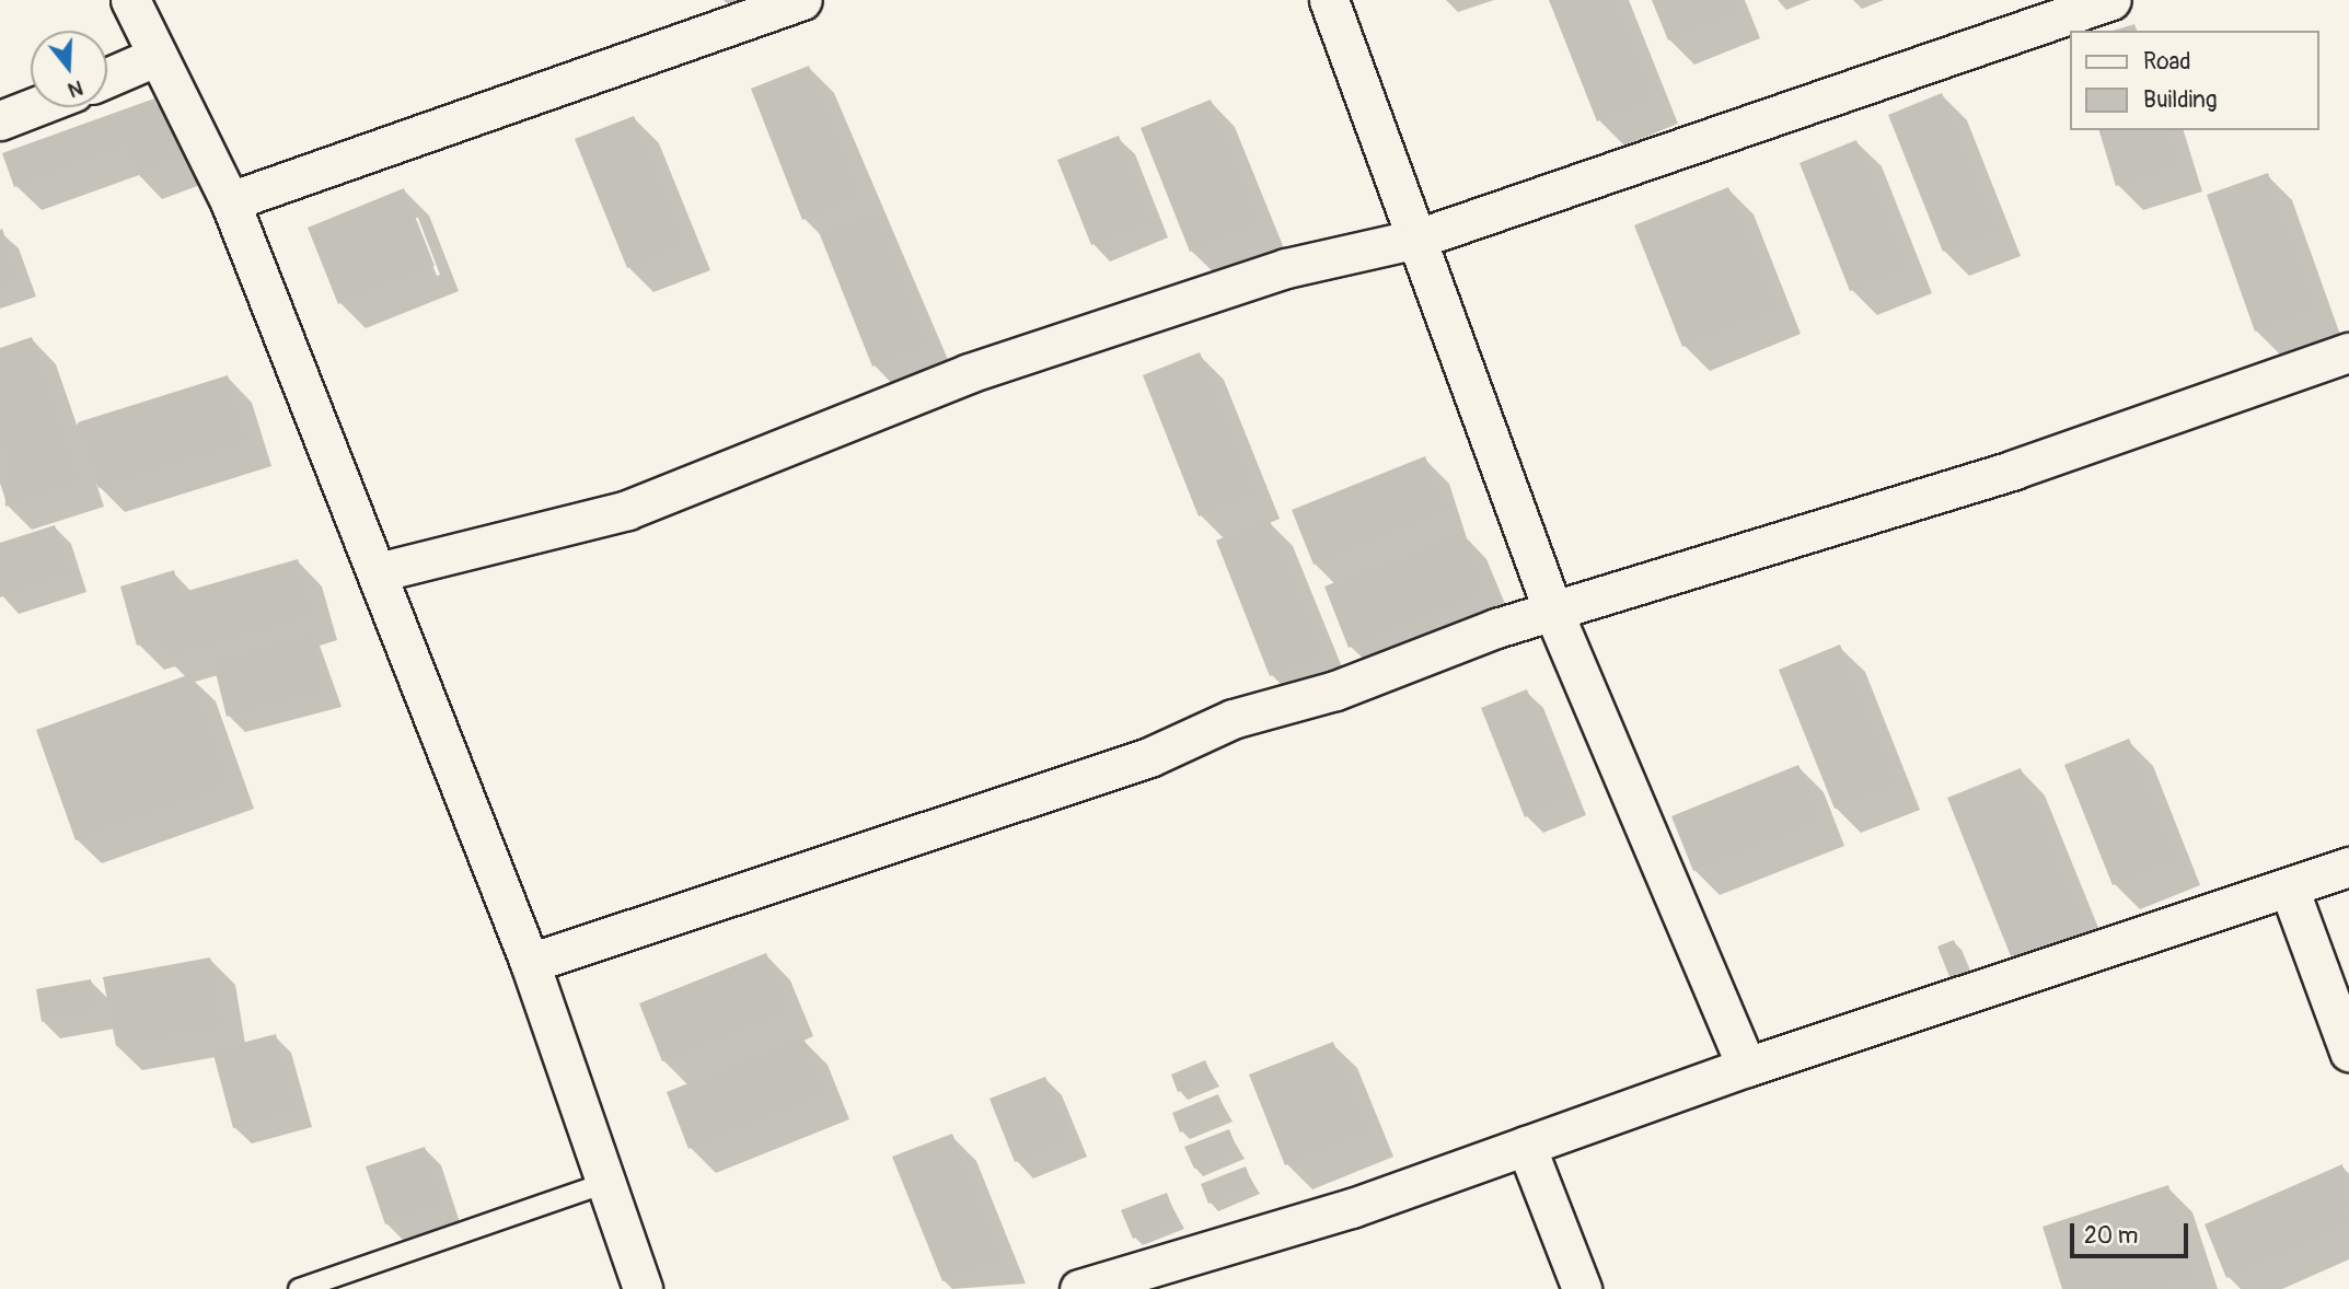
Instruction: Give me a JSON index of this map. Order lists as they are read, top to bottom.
{
  "legend": ["Road", "Building"],
  "scale_bar": "20 m",
  "north": "bottom"
}
